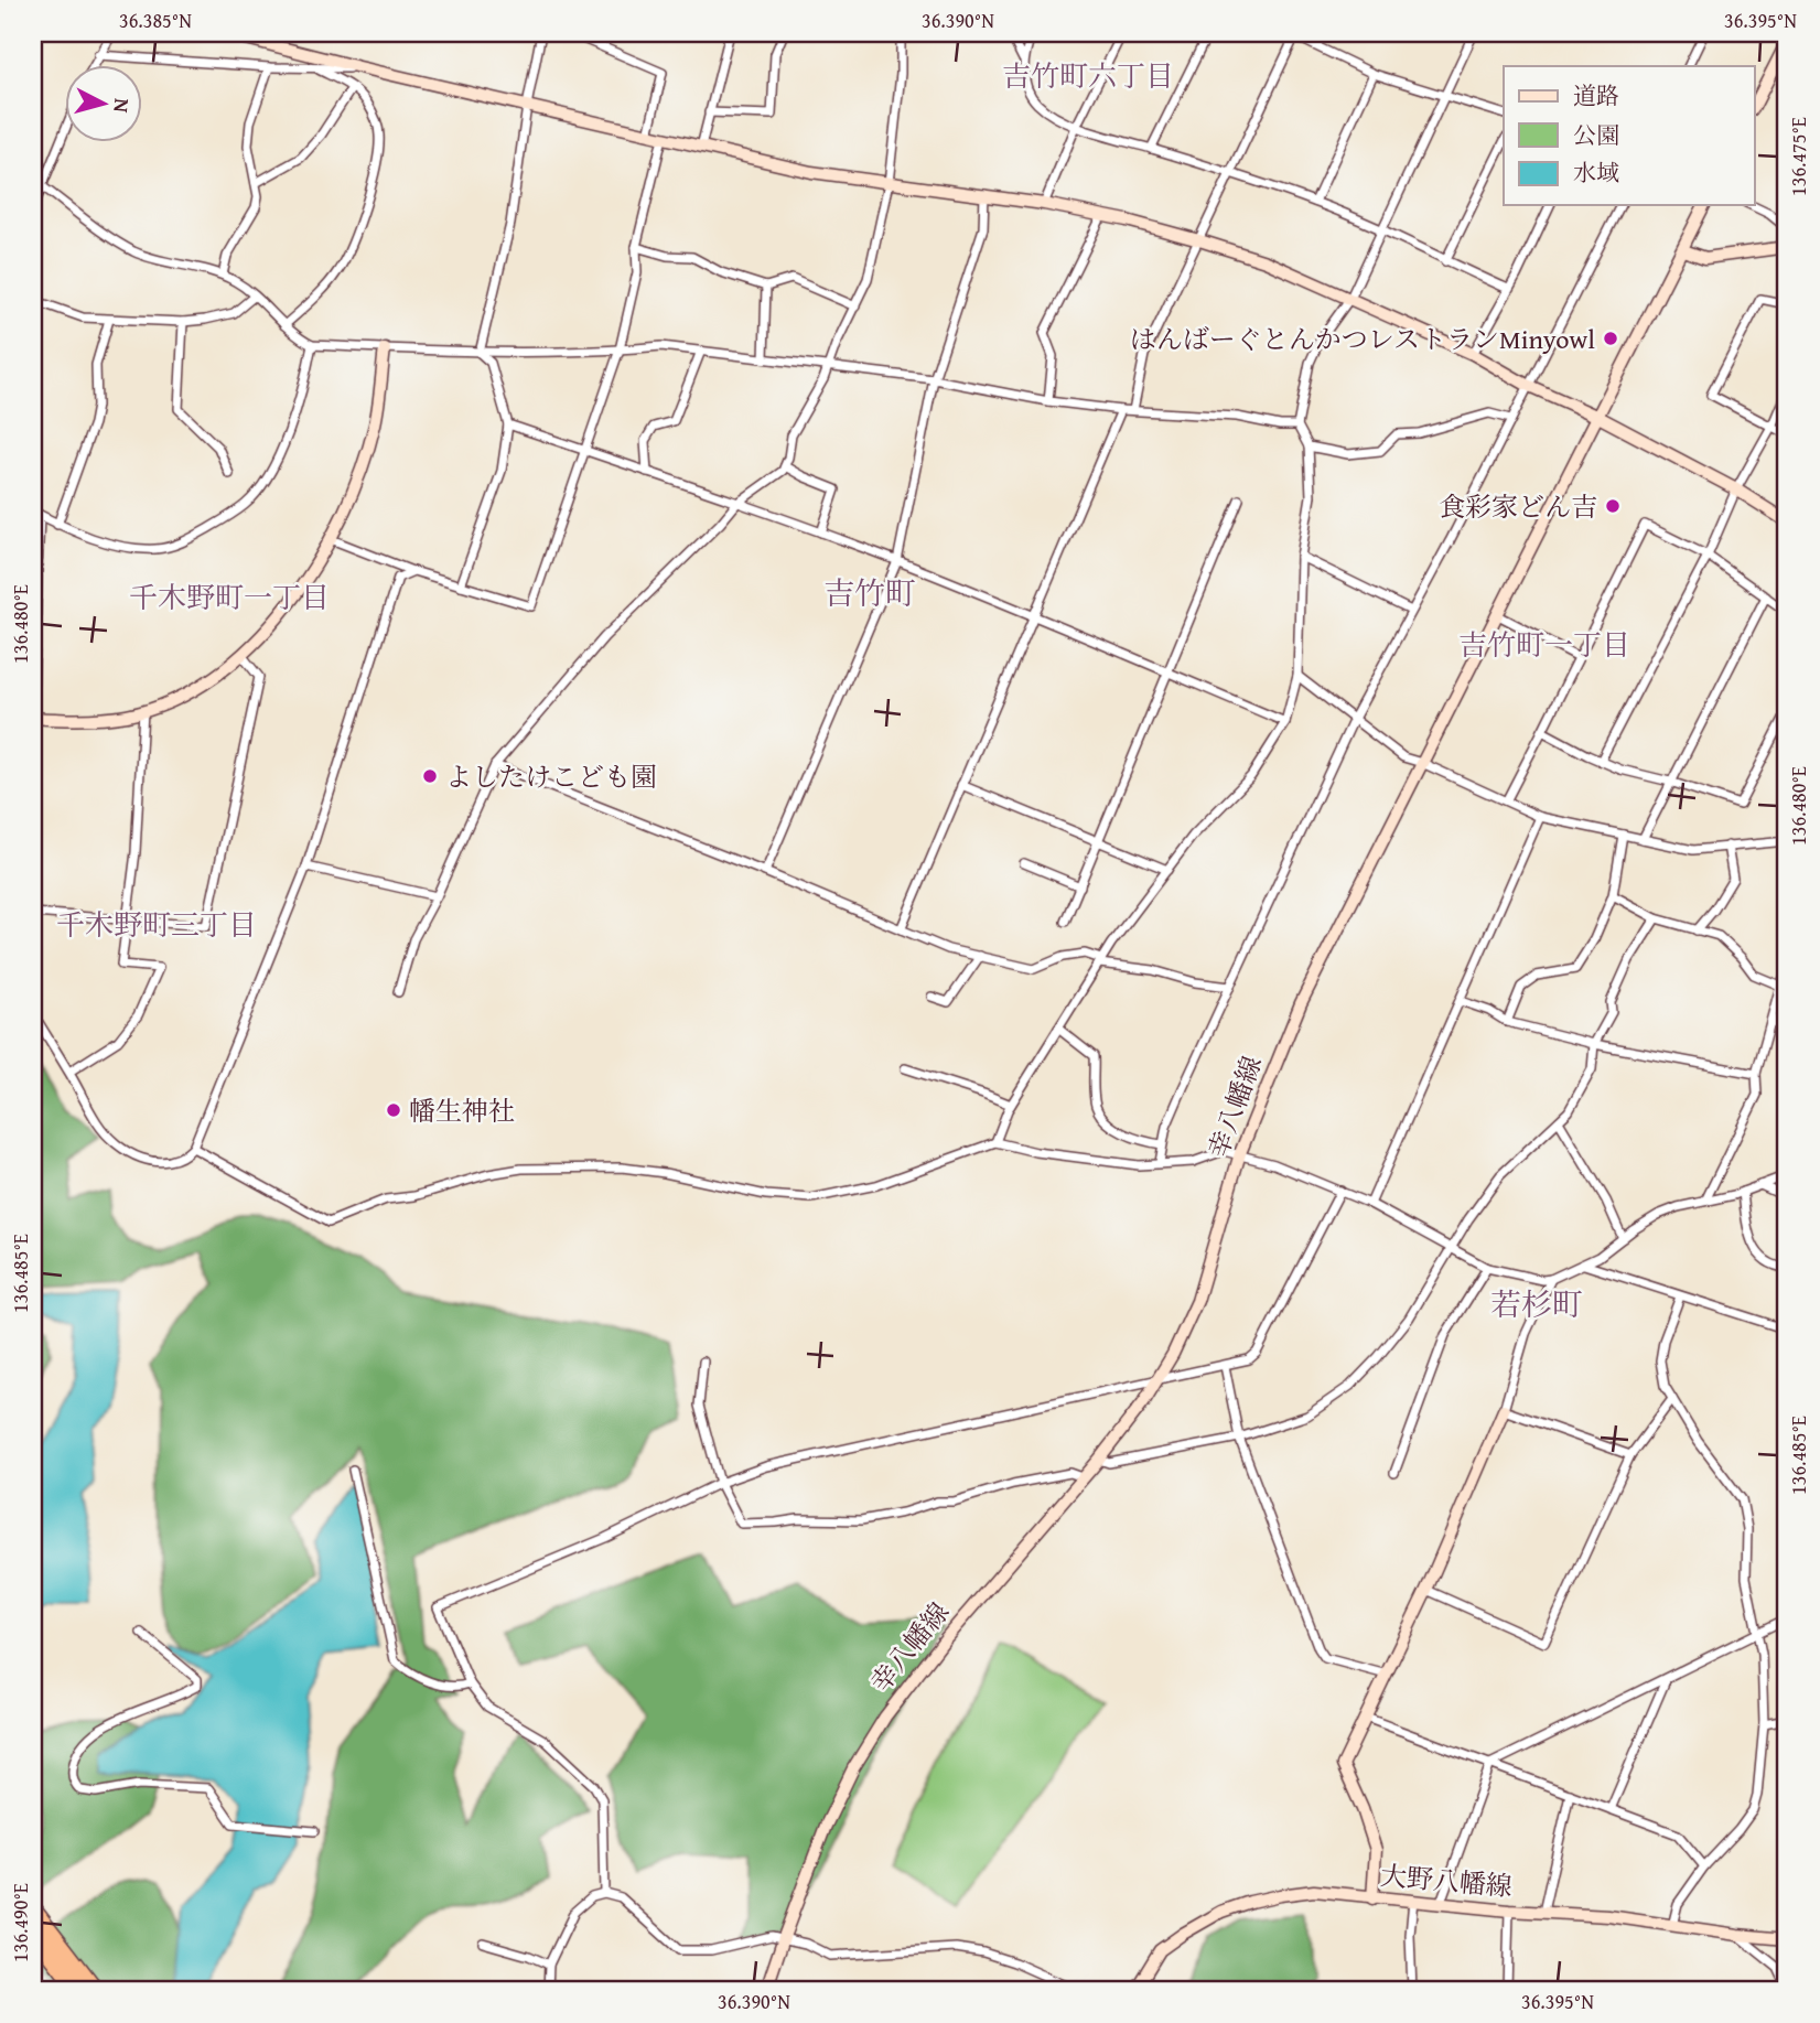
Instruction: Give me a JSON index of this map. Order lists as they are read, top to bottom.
{
  "streets": {
    "street": ["幸八幡線", "大野八幡線"]
  },
  "districts": [
    "吉竹町六丁目",
    "吉竹町",
    "千木野町一丁目",
    "吉竹町一丁目",
    "千木野町三丁目",
    "若杉町"
  ],
  "places": [
    "はんばーぐとんかつレストランMinyowl",
    "食彩家どん吉",
    "よしたけこども園",
    "幡生神社"
  ],
  "legend": ["道路", "公園", "水域"],
  "north": "right",
  "coordinates": [
    "36.385°N",
    "36.390°N",
    "36.395°N",
    "136.475°E",
    "136.480°E",
    "136.485°E",
    "136.490°E"
  ]
}
